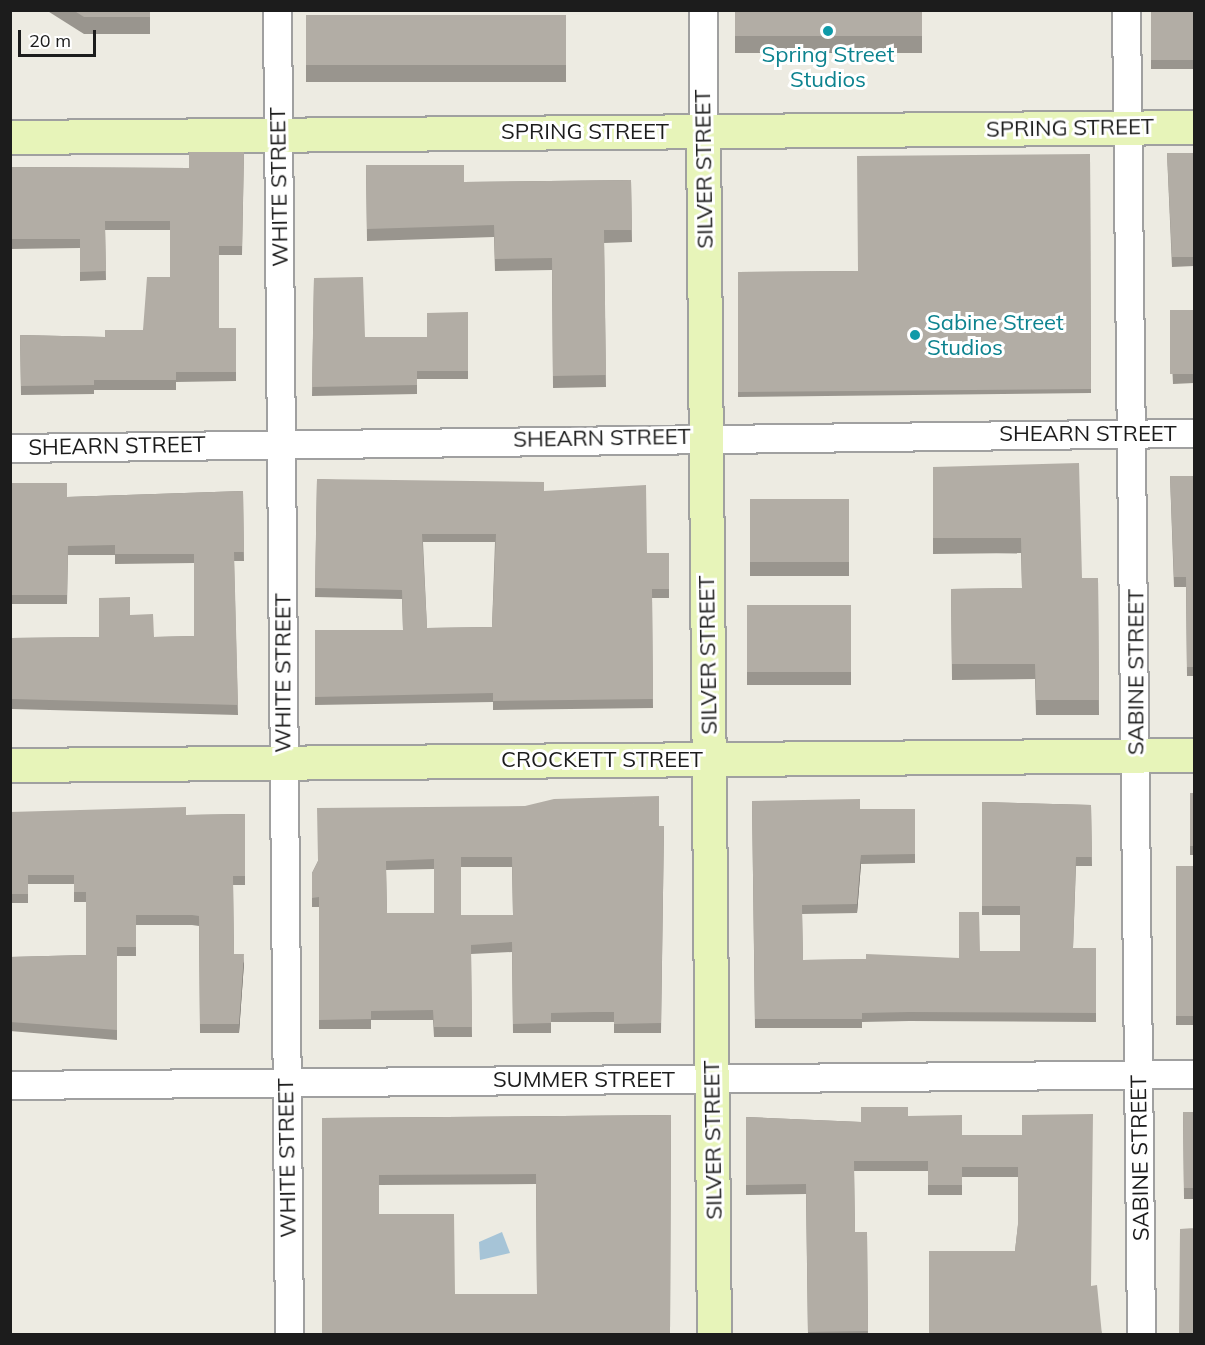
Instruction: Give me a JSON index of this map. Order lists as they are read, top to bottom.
{
  "streets": {
    "street": [
      "SPRING STREET",
      "SILVER STREET",
      "WHITE STREET",
      "SHEARN STREET",
      "SABINE STREET",
      "CROCKETT STREET",
      "SUMMER STREET"
    ]
  },
  "crossings": [
    ["SPRING STREET", "SILVER STREET"],
    ["SPRING STREET", "WHITE STREET"],
    ["SPRING STREET", "SABINE STREET"],
    ["SILVER STREET", "SHEARN STREET"],
    ["SILVER STREET", "CROCKETT STREET"],
    ["SILVER STREET", "SUMMER STREET"],
    ["WHITE STREET", "SHEARN STREET"],
    ["WHITE STREET", "CROCKETT STREET"],
    ["WHITE STREET", "SUMMER STREET"],
    ["SHEARN STREET", "SABINE STREET"],
    ["SABINE STREET", "CROCKETT STREET"],
    ["SABINE STREET", "SUMMER STREET"]
  ],
  "places": ["Spring Street Studios", "Sabine Street Studios"],
  "scale_bar": "20 m"
}
